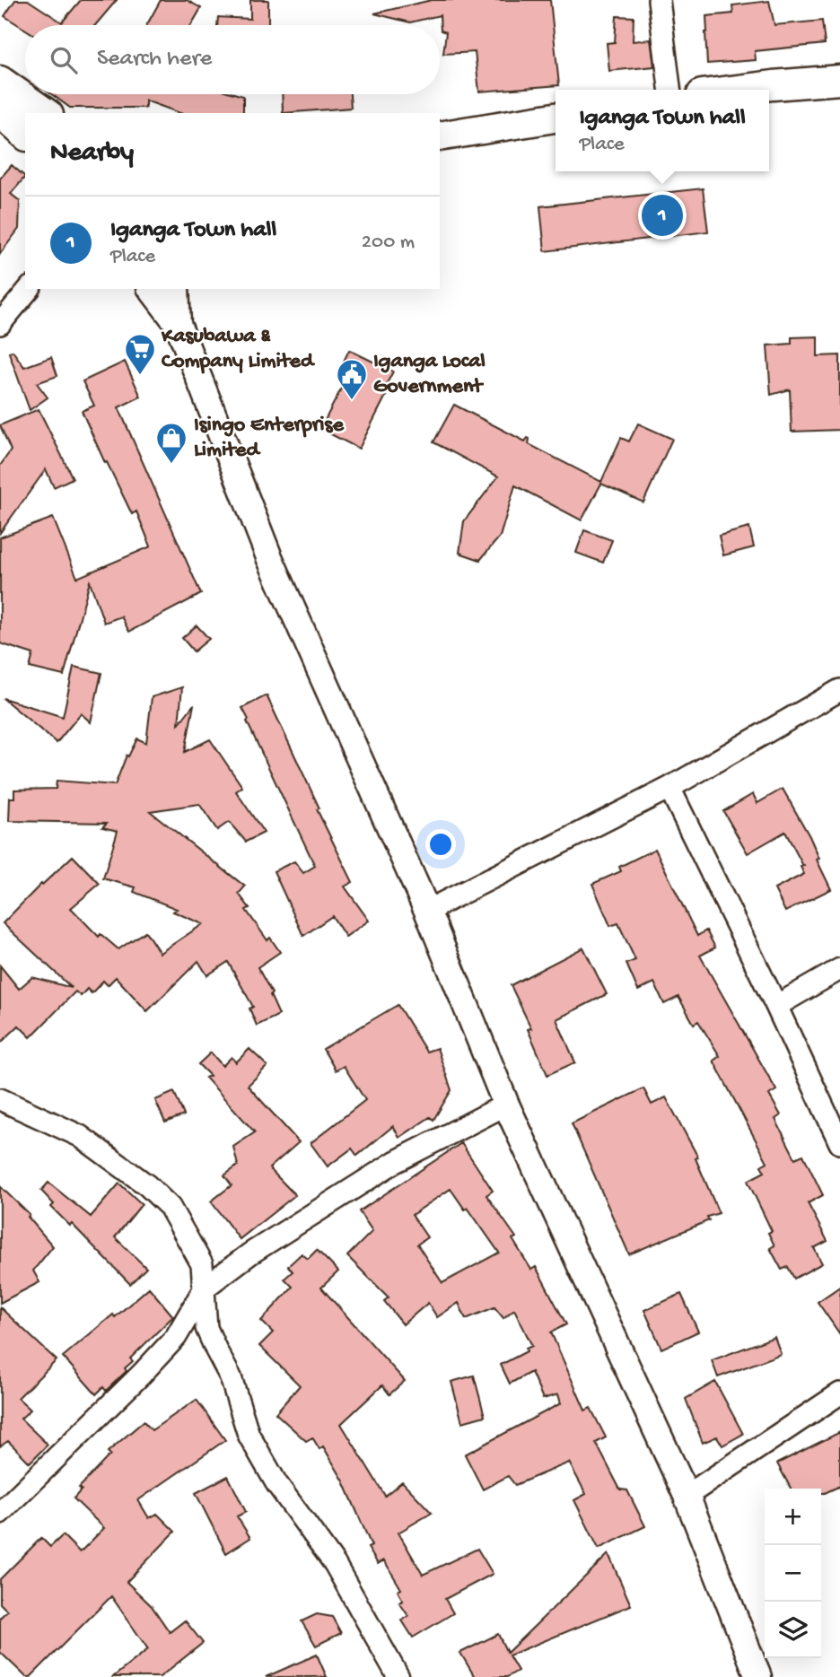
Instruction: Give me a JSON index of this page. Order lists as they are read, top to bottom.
{
  "places": {
    "supermarket": ["Kasubawa & Company Limited"],
    "public building": ["Iganga Local Government"],
    "shop": ["Isingo Enterprise Limited"]
  },
  "page": {
    "search": "Search here",
    "popup": ["Iganga Town hall", "Place"],
    "heading": "Nearby",
    "pins": "1",
    "list": [
      {
        "mark": "1",
        "name": "Iganga Town hall",
        "note": "Place",
        "value": "200 m"
      }
    ],
    "map_buttons": ["+", "−"]
  }
}
